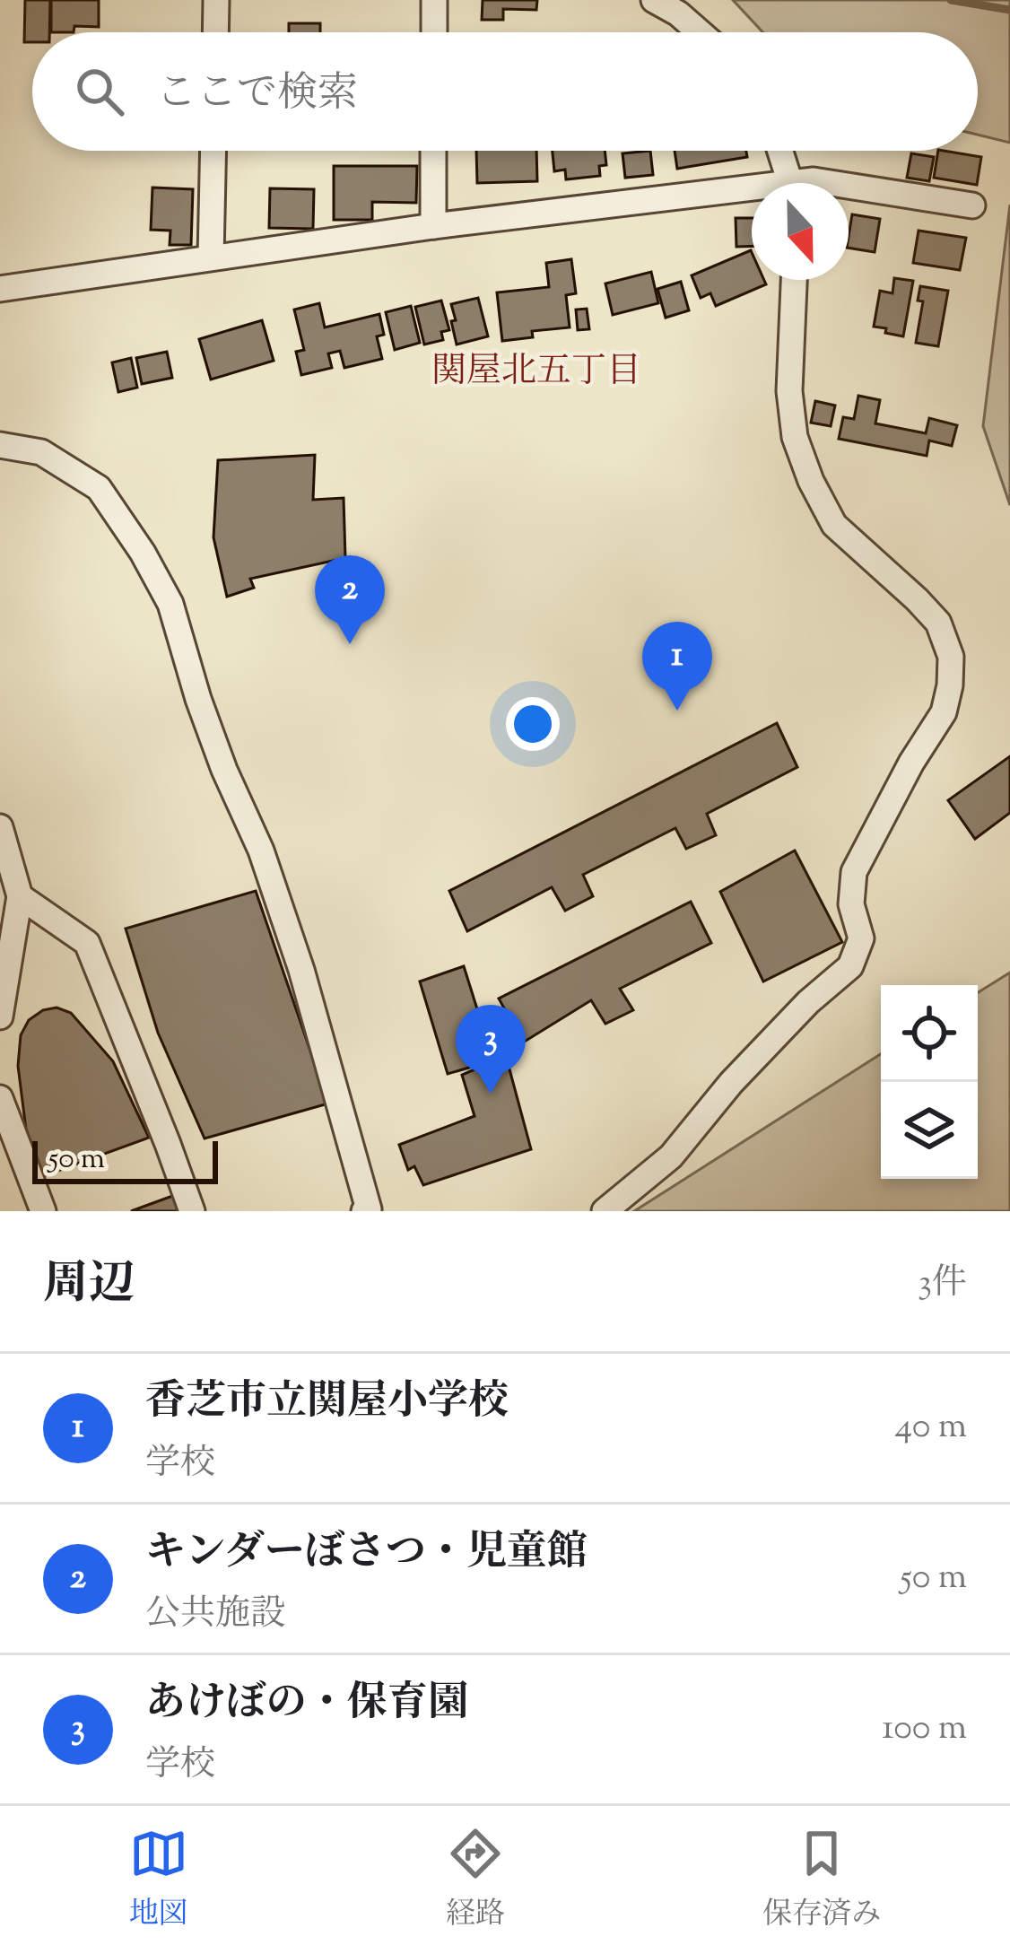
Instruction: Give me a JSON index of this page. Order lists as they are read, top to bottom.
{
  "districts": ["関屋北五丁目"],
  "scale_bar": "50 m",
  "north": "bottom",
  "page": {
    "search": "ここで検索",
    "pins": ["2", "1", "3"],
    "scale": "50 m",
    "heading": ["周辺", "3件"],
    "list": [
      {
        "mark": "1",
        "name": "香芝市立関屋小学校",
        "note": "学校",
        "value": "40 m"
      },
      {
        "mark": "2",
        "name": "キンダーぼさつ・児童館",
        "note": "公共施設",
        "value": "50 m"
      },
      {
        "mark": "3",
        "name": "あけぼの・保育園",
        "note": "学校",
        "value": "100 m"
      }
    ],
    "nav": ["地図", "経路", "保存済み"]
  }
}
